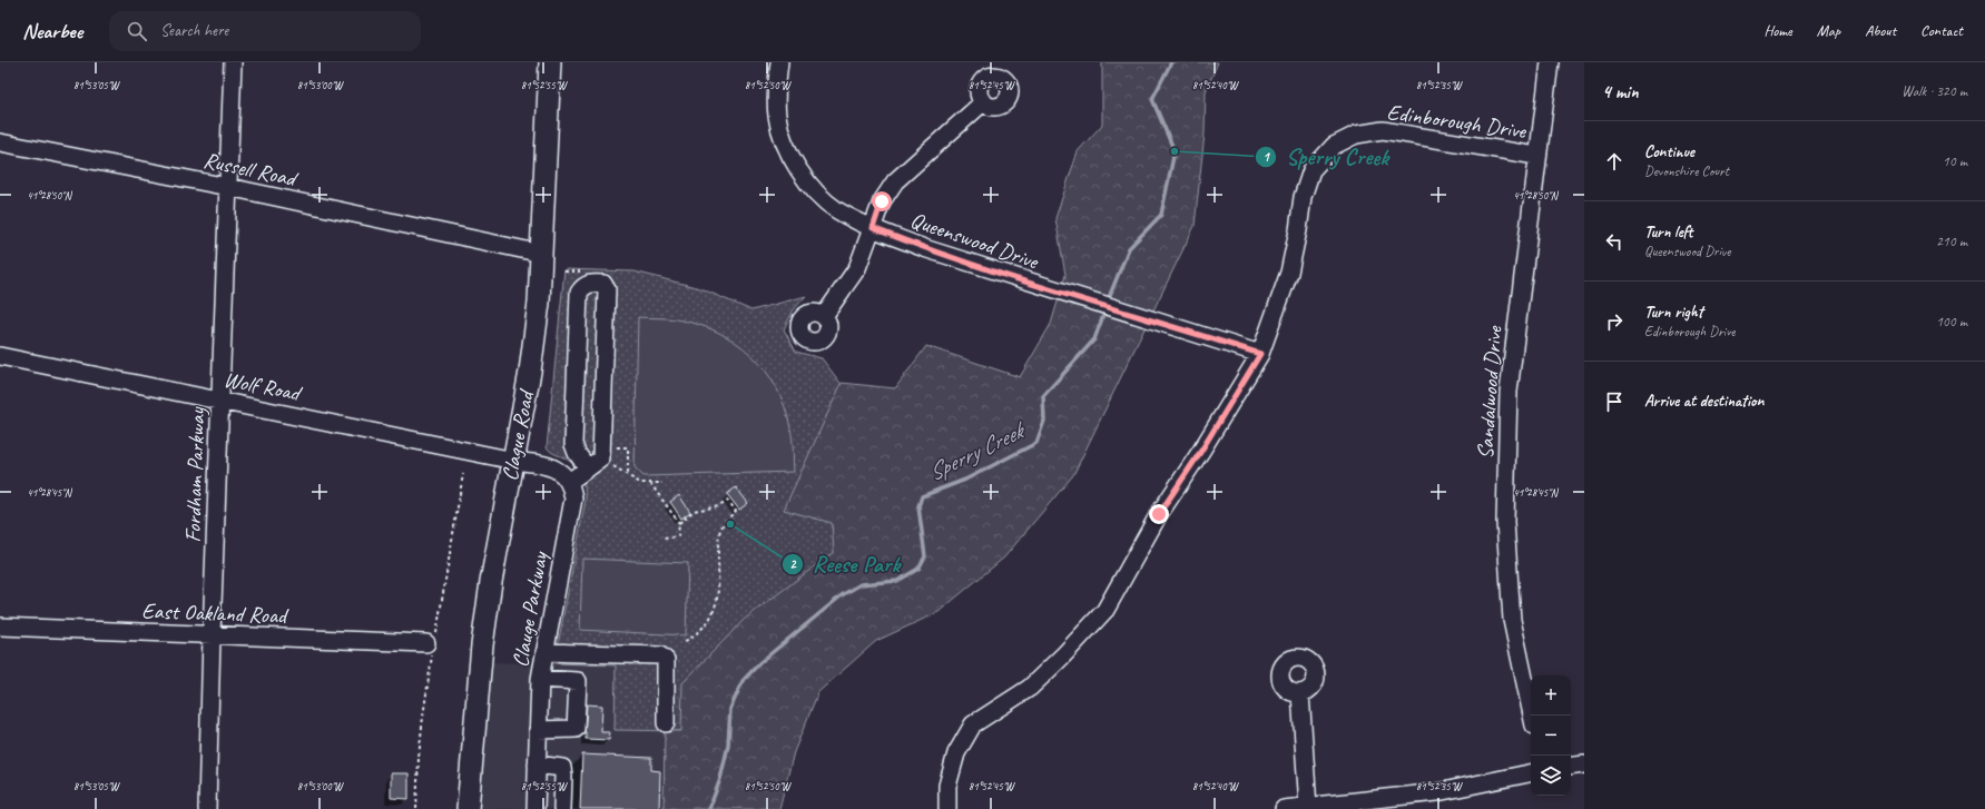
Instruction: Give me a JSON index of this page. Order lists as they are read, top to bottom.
{
  "streets": {
    "main road": ["Clague Road"],
    "street": [
      "Edinborough Drive",
      "Russell Road",
      "Queenswood Drive",
      "Wolf Road",
      "Sandalwood Drive",
      "Fordham Parkway",
      "Clauge Parkway",
      "East Oakland Road"
    ]
  },
  "crossings": [
    ["Edinborough Drive", "Queenswood Drive"],
    ["Edinborough Drive", "Sandalwood Drive"],
    ["Russell Road", "Clague Road"],
    ["Russell Road", "Fordham Parkway"],
    ["Wolf Road", "Clague Road"],
    ["Wolf Road", "Fordham Parkway"],
    ["Fordham Parkway", "East Oakland Road"]
  ],
  "water": ["Sperry Creek"],
  "places": ["Sperry Creek", "Reese Park"],
  "page": {
    "header": "Nearbee",
    "search": "Search here",
    "nav": [
      "Home",
      "Map",
      "About",
      "Contact"
    ],
    "heading": ["4 min", "Walk · 320 m"],
    "list": [
      ["Continue", "Devonshire Court", "10 m"],
      ["Turn left", "Queenswood Drive", "210 m"],
      ["Turn right", "Edinborough Drive", "100 m"],
      "Arrive at destination"
    ],
    "map_buttons": ["+", "−"]
  },
  "coordinates": [
    "81°53'05\"W",
    "81°53'00\"W",
    "81°52'55\"W",
    "81°52'50\"W",
    "81°52'45\"W",
    "81°52'40\"W",
    "81°52'35\"W",
    "41°28'50\"N",
    "41°28'45\"N"
  ]
}
